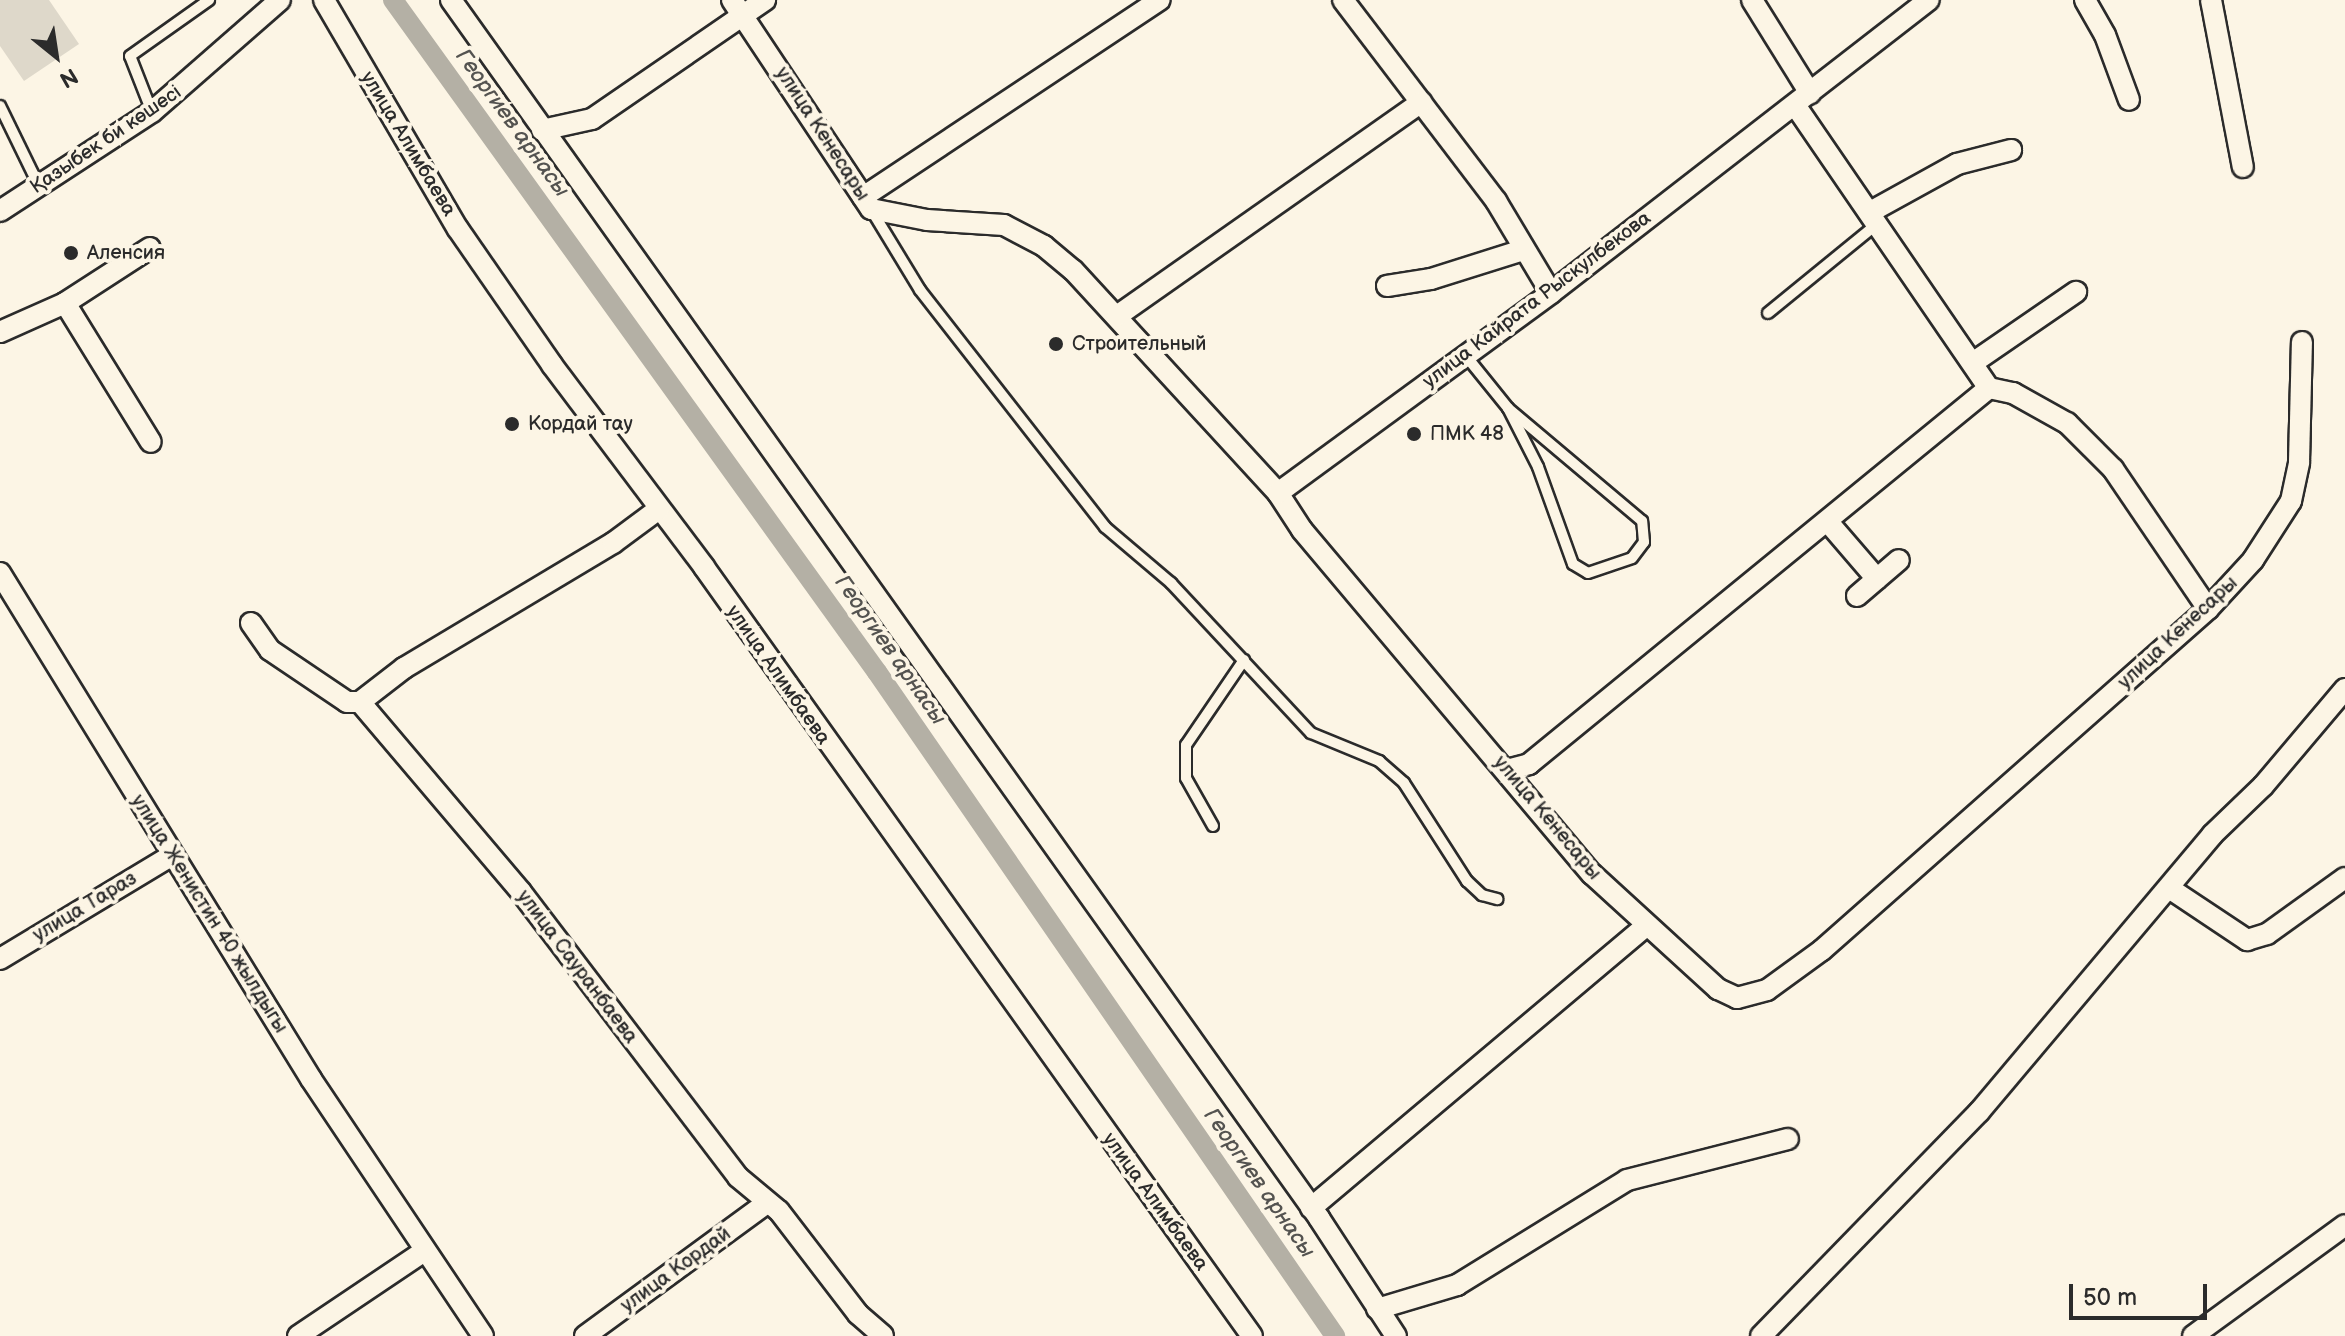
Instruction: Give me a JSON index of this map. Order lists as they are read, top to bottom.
{
  "streets": {
    "street": [
      "улица Кенесары",
      "Қазыбек би көшесі",
      "улица Алимбаева",
      "улица Кайрата Рыскулбекова",
      "улица Тараз",
      "улица Женистин 40 жылдыгы",
      "улица Сауранбаева",
      "улица Кордай"
    ]
  },
  "crossings": [
    ["улица Кенесары", "улица Кайрата Рыскулбекова"],
    ["улица Тараз", "улица Женистин 40 жылдыгы"],
    ["улица Сауранбаева", "улица Кордай"]
  ],
  "water": ["Георгиев арнасы"],
  "places": [
    "Аленсия",
    "Строительный",
    "Кордай тау",
    "ПМК 48"
  ],
  "scale_bar": "50 m",
  "north": "bottom right"
}
